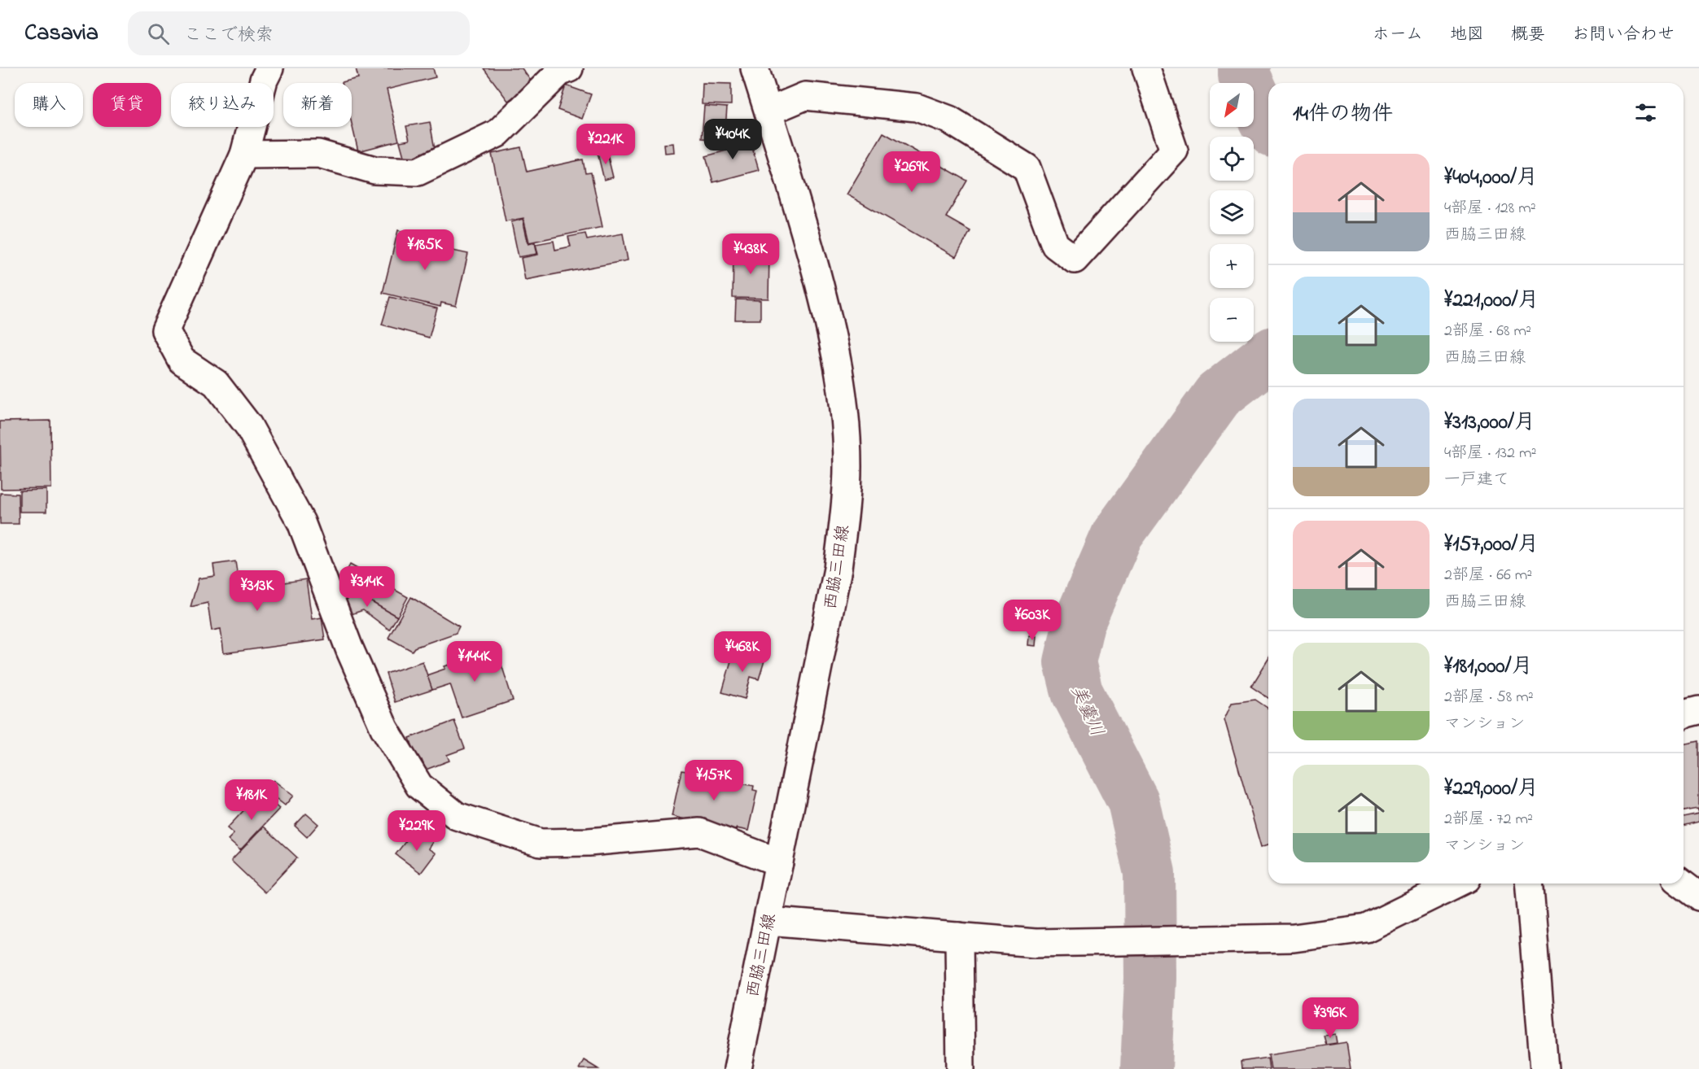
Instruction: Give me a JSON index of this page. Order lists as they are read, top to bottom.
{
  "streets": {
    "street": ["西脇三田線"]
  },
  "water": ["美嚢川"],
  "north": "bottom left",
  "page": {
    "header": "Casavia",
    "search": "ここで検索",
    "nav": [
      "ホーム",
      "地図",
      "概要",
      "お問い合わせ"
    ],
    "map_buttons": ["+", "−"],
    "chip": [
      "購入",
      "賃貸",
      "絞り込み",
      "新着"
    ],
    "heading": "14件の物件",
    "price": [
      "¥404K",
      "¥221K",
      "¥269K",
      "¥185K",
      "¥438K",
      "¥314K",
      "¥313K",
      "¥603K",
      "¥468K",
      "¥144K",
      "¥157K",
      "¥181K",
      "¥229K",
      "¥396K"
    ],
    "list": [
      {
        "name": "¥404,000/月",
        "note": "4部屋 · 128 m² · 西脇三田線"
      },
      {
        "name": "¥221,000/月",
        "note": "2部屋 · 68 m² · 西脇三田線"
      },
      {
        "name": "¥313,000/月",
        "note": "4部屋 · 132 m² · 一戸建て"
      },
      {
        "name": "¥157,000/月",
        "note": "2部屋 · 66 m² · 西脇三田線"
      },
      {
        "name": "¥181,000/月",
        "note": "2部屋 · 58 m² · マンション"
      },
      {
        "name": "¥229,000/月",
        "note": "2部屋 · 72 m² · マンション"
      }
    ]
  }
}
